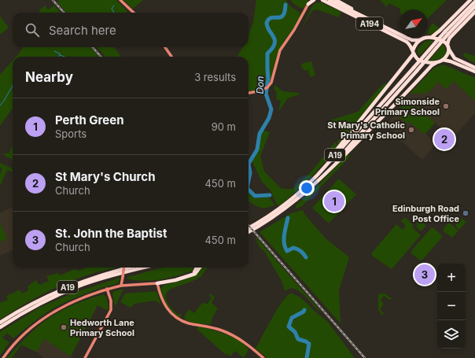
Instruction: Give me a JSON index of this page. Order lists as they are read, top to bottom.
{
  "streets": {
    "highway": ["A194", "A19"]
  },
  "water": ["Don"],
  "places": [
    "Simonside Primary School",
    "St Mary's Catholic Primary School",
    "Edinburgh Road Post Office",
    "Hedworth Lane Primary School"
  ],
  "north": "top right",
  "page": {
    "search": "Search here",
    "heading": ["Nearby", "3 results"],
    "list": [
      {
        "mark": "1",
        "name": "Perth Green",
        "note": "Sports",
        "value": "90 m"
      },
      {
        "mark": "2",
        "name": "St Mary's Church",
        "note": "Church",
        "value": "450 m"
      },
      {
        "mark": "3",
        "name": "St. John the Baptist",
        "note": "Church",
        "value": "450 m"
      }
    ],
    "pins": ["2", "1", "3"],
    "map_buttons": ["+", "−"]
  }
}
